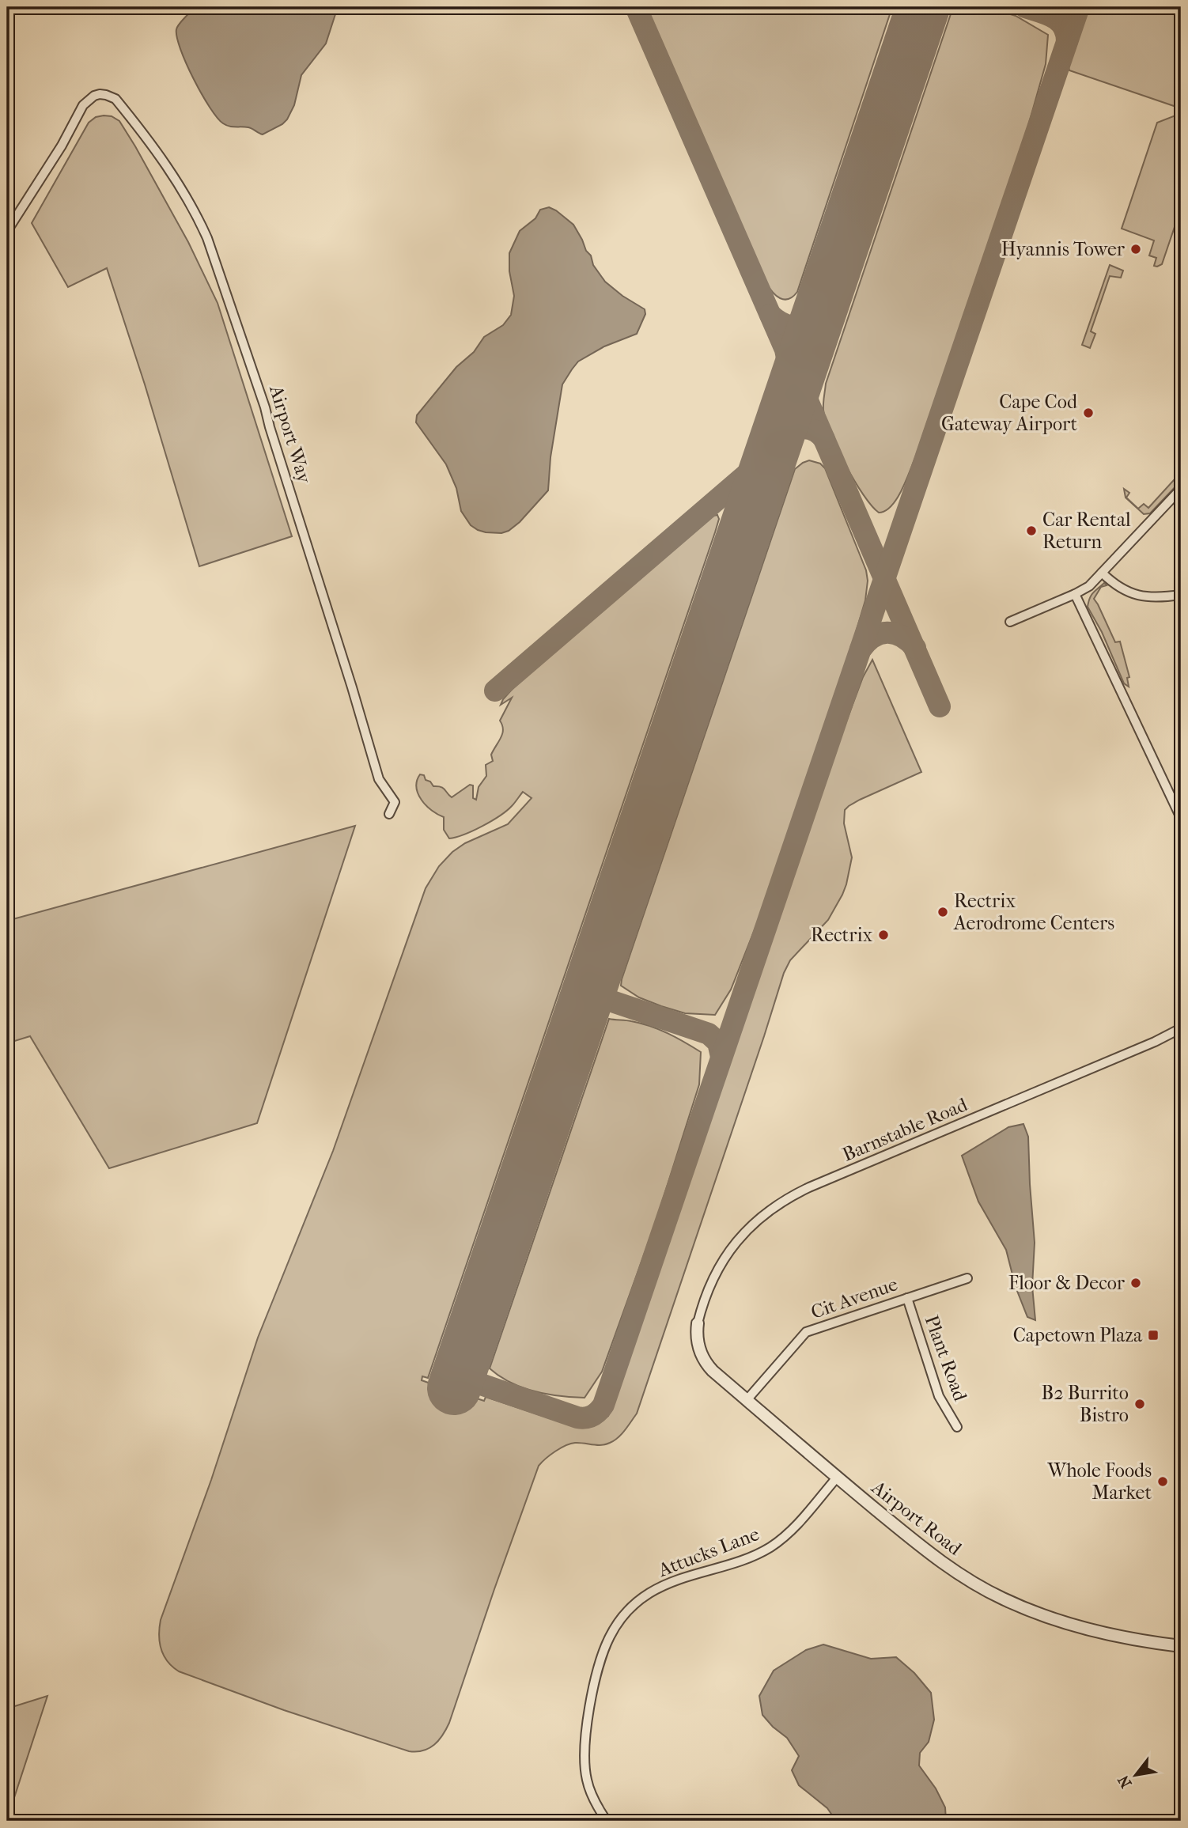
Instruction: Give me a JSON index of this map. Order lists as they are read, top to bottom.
{
  "streets": {
    "street": [
      "Airport Way",
      "Barnstable Road",
      "Cit Avenue",
      "Plant Road",
      "Airport Road",
      "Attucks Lane"
    ]
  },
  "crossings": [
    ["Barnstable Road", "Airport Road"],
    ["Cit Avenue", "Plant Road"],
    ["Cit Avenue", "Airport Road"],
    ["Airport Road", "Attucks Lane"]
  ],
  "places": {
    "other": [
      "Hyannis Tower",
      "Cape Cod Gateway Airport",
      "Car Rental Return",
      "Rectrix Aerodrome Centers",
      "Rectrix",
      "Floor & Decor",
      "B2 Burrito Bistro",
      "Whole Foods Market"
    ],
    "transit": ["Capetown Plaza"]
  },
  "north": "bottom left"
}
